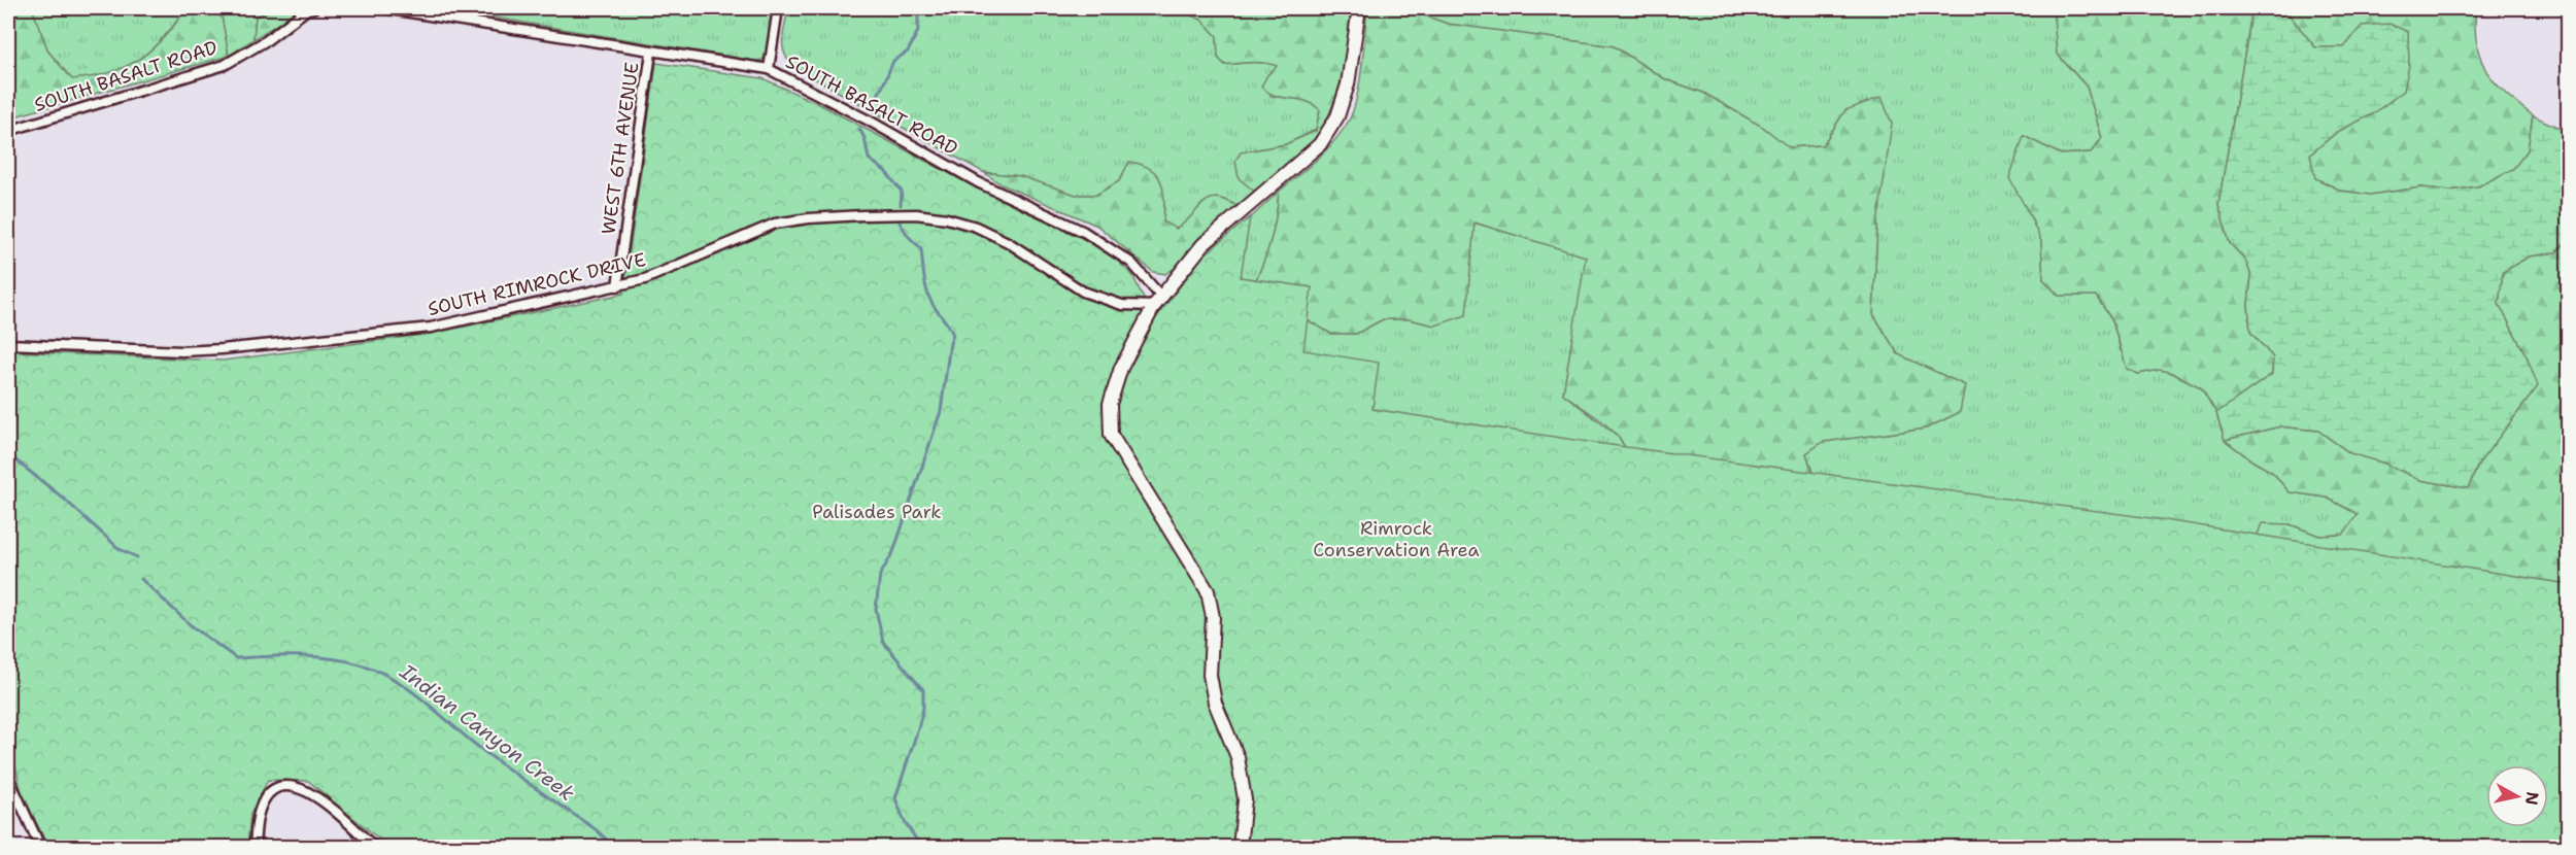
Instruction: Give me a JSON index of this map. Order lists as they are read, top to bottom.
{
  "streets": {
    "street": ["SOUTH BASALT ROAD", "WEST 6TH AVENUE", "SOUTH RIMROCK DRIVE"]
  },
  "crossings": [
    ["SOUTH BASALT ROAD", "WEST 6TH AVENUE"],
    ["SOUTH BASALT ROAD", "SOUTH RIMROCK DRIVE"],
    ["WEST 6TH AVENUE", "SOUTH RIMROCK DRIVE"]
  ],
  "water": ["Indian Canyon Creek"],
  "parks": ["Palisades Park", "Rimrock Conservation Area"],
  "north": "right"
}
